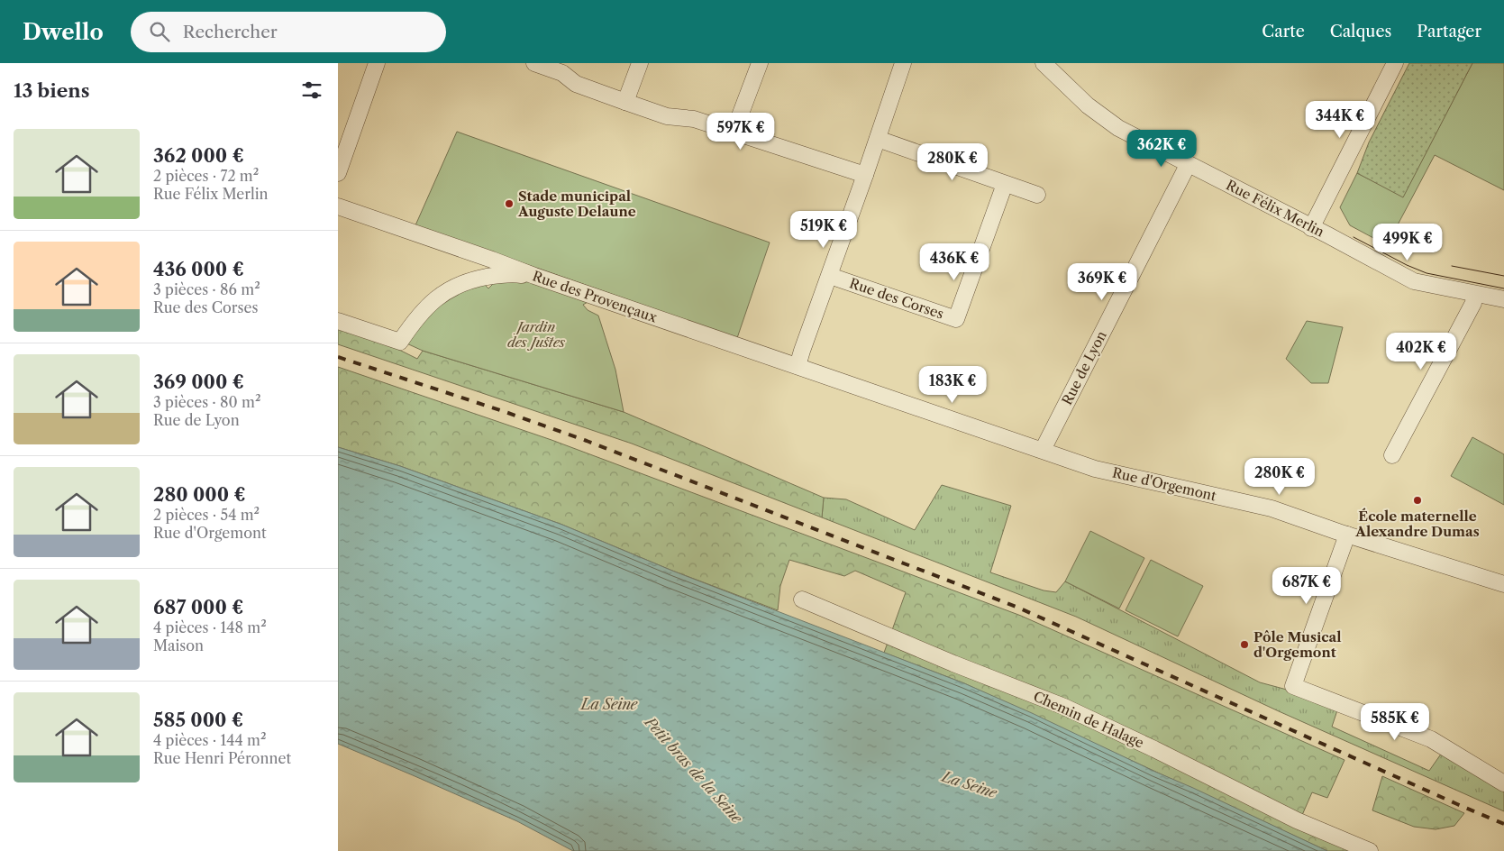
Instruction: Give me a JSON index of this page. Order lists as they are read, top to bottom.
{
  "streets": {
    "street": [
      "Rue Félix Merlin",
      "Rue des Provençaux",
      "Rue des Corses",
      "Rue de Lyon",
      "Rue d'Orgemont",
      "Chemin de Halage"
    ]
  },
  "crossings": [
    ["Rue Félix Merlin", "Rue de Lyon"],
    ["Rue des Provençaux", "Rue d'Orgemont"],
    ["Rue de Lyon", "Rue d'Orgemont"]
  ],
  "water": ["La Seine", "Petit bras de la Seine"],
  "parks": ["Jardin des Justes"],
  "places": ["Stade municipal Auguste Delaune", "École maternelle Alexandre Dumas", "Pôle Musical d'Orgemont"],
  "page": {
    "header": "Dwello",
    "search": "Rechercher",
    "nav": ["Carte", "Calques", "Partager"],
    "heading": "13 biens",
    "price": [
      "344K €",
      "597K €",
      "362K €",
      "280K €",
      "519K €",
      "499K €",
      "436K €",
      "369K €",
      "402K €",
      "183K €",
      "280K €",
      "687K €",
      "585K €"
    ],
    "list": [
      {
        "name": "362 000 €",
        "note": "2 pièces · 72 m² · Rue Félix Merlin"
      },
      {
        "name": "436 000 €",
        "note": "3 pièces · 86 m² · Rue des Corses"
      },
      {
        "name": "369 000 €",
        "note": "3 pièces · 80 m² · Rue de Lyon"
      },
      {
        "name": "280 000 €",
        "note": "2 pièces · 54 m² · Rue d'Orgemont"
      },
      {
        "name": "687 000 €",
        "note": "4 pièces · 148 m² · Maison"
      },
      {
        "name": "585 000 €",
        "note": "4 pièces · 144 m² · Rue Henri Péronnet"
      }
    ]
  }
}
